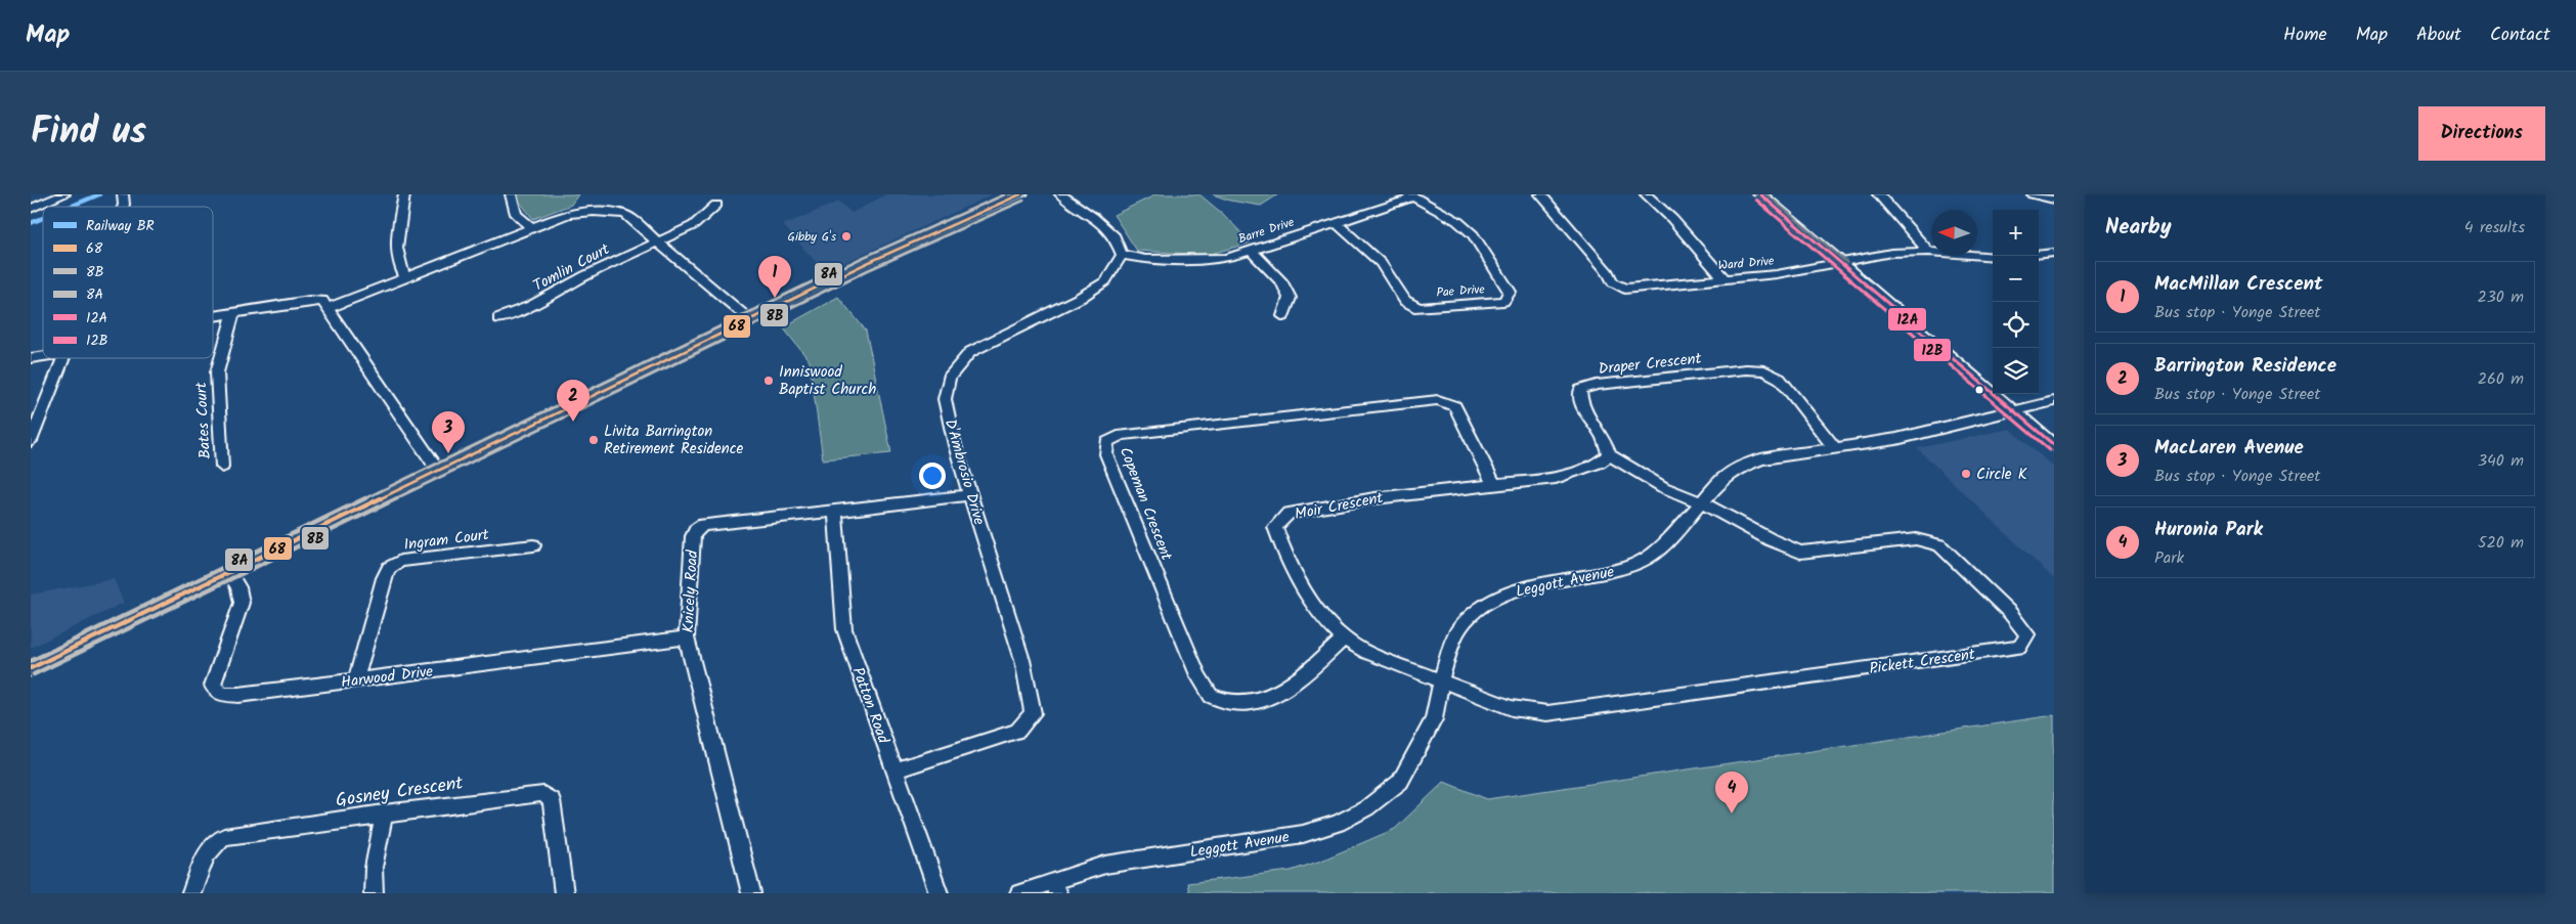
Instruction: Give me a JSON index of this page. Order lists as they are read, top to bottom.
{
  "streets": {
    "street": [
      "Barre Drive",
      "Ward Drive",
      "Tomlin Court",
      "Pae Drive",
      "Draper Crescent",
      "Bates Court",
      "D'Ambrosio Drive",
      "Copeman Crescent",
      "Moir Crescent",
      "Ingram Court",
      "Leggott Avenue",
      "Knicely Road",
      "Pickett Crescent",
      "Harwood Drive",
      "Patton Road",
      "Gosney Crescent"
    ]
  },
  "crossings": [
    ["Barre Drive", "Pae Drive"],
    ["Barre Drive", "D'Ambrosio Drive"],
    ["Draper Crescent", "Moir Crescent"],
    ["Draper Crescent", "Leggott Avenue"],
    ["D'Ambrosio Drive", "Knicely Road"],
    ["D'Ambrosio Drive", "Patton Road"],
    ["Copeman Crescent", "Moir Crescent"],
    ["Moir Crescent", "Leggott Avenue"],
    ["Moir Crescent", "Pickett Crescent"],
    ["Ingram Court", "Harwood Drive"],
    ["Leggott Avenue", "Pickett Crescent"],
    ["Knicely Road", "Harwood Drive"],
    ["Knicely Road", "Patton Road"]
  ],
  "places": [
    "Gibby G's",
    "Inniswood Baptist Church",
    "Livita Barrington Retirement Residence",
    "Circle K"
  ],
  "lines": [
    "rail line BR",
    "transit line 68",
    "transit line 8A",
    "transit line 12A",
    "transit line 12B",
    "transit line 8B"
  ],
  "legend": [
    "Railway BR",
    "68",
    "8B",
    "8A",
    "12A",
    "12B"
  ],
  "north": "left",
  "page": {
    "header": "Map",
    "nav": [
      "Home",
      "Map",
      "About",
      "Contact"
    ],
    "title": "Find us",
    "buttons": "Directions",
    "heading": ["Nearby", "4 results"],
    "map_buttons": ["+", "−"],
    "pins": [
      "1",
      "2",
      "3",
      "4"
    ],
    "list": [
      {
        "mark": "1",
        "name": "MacMillan Crescent",
        "note": "Bus stop · Yonge Street",
        "value": "230 m"
      },
      {
        "mark": "2",
        "name": "Barrington Residence",
        "note": "Bus stop · Yonge Street",
        "value": "260 m"
      },
      {
        "mark": "3",
        "name": "MacLaren Avenue",
        "note": "Bus stop · Yonge Street",
        "value": "340 m"
      },
      {
        "mark": "4",
        "name": "Huronia Park",
        "note": "Park",
        "value": "520 m"
      }
    ]
  }
}
